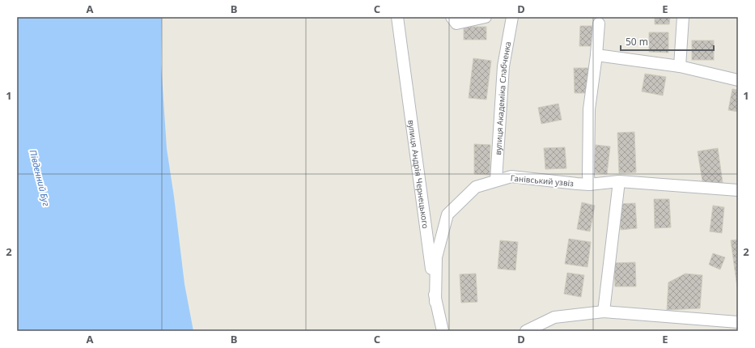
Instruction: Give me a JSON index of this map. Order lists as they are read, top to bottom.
{
  "streets": {
    "street": ["вулиця Академіка Слабченка", "вулиця Андрія Чернецького", "Ганівський узвіз"]
  },
  "crossings": [
    ["вулиця Академіка Слабченка", "Ганівський узвіз"],
    ["вулиця Андрія Чернецького", "Ганівський узвіз"]
  ],
  "water": ["Південний Буг"],
  "scale_bar": "50 m",
  "grid": {
    "columns": [
      "A",
      "B",
      "C",
      "D",
      "E"
    ],
    "rows": ["1", "2"]
  }
}
